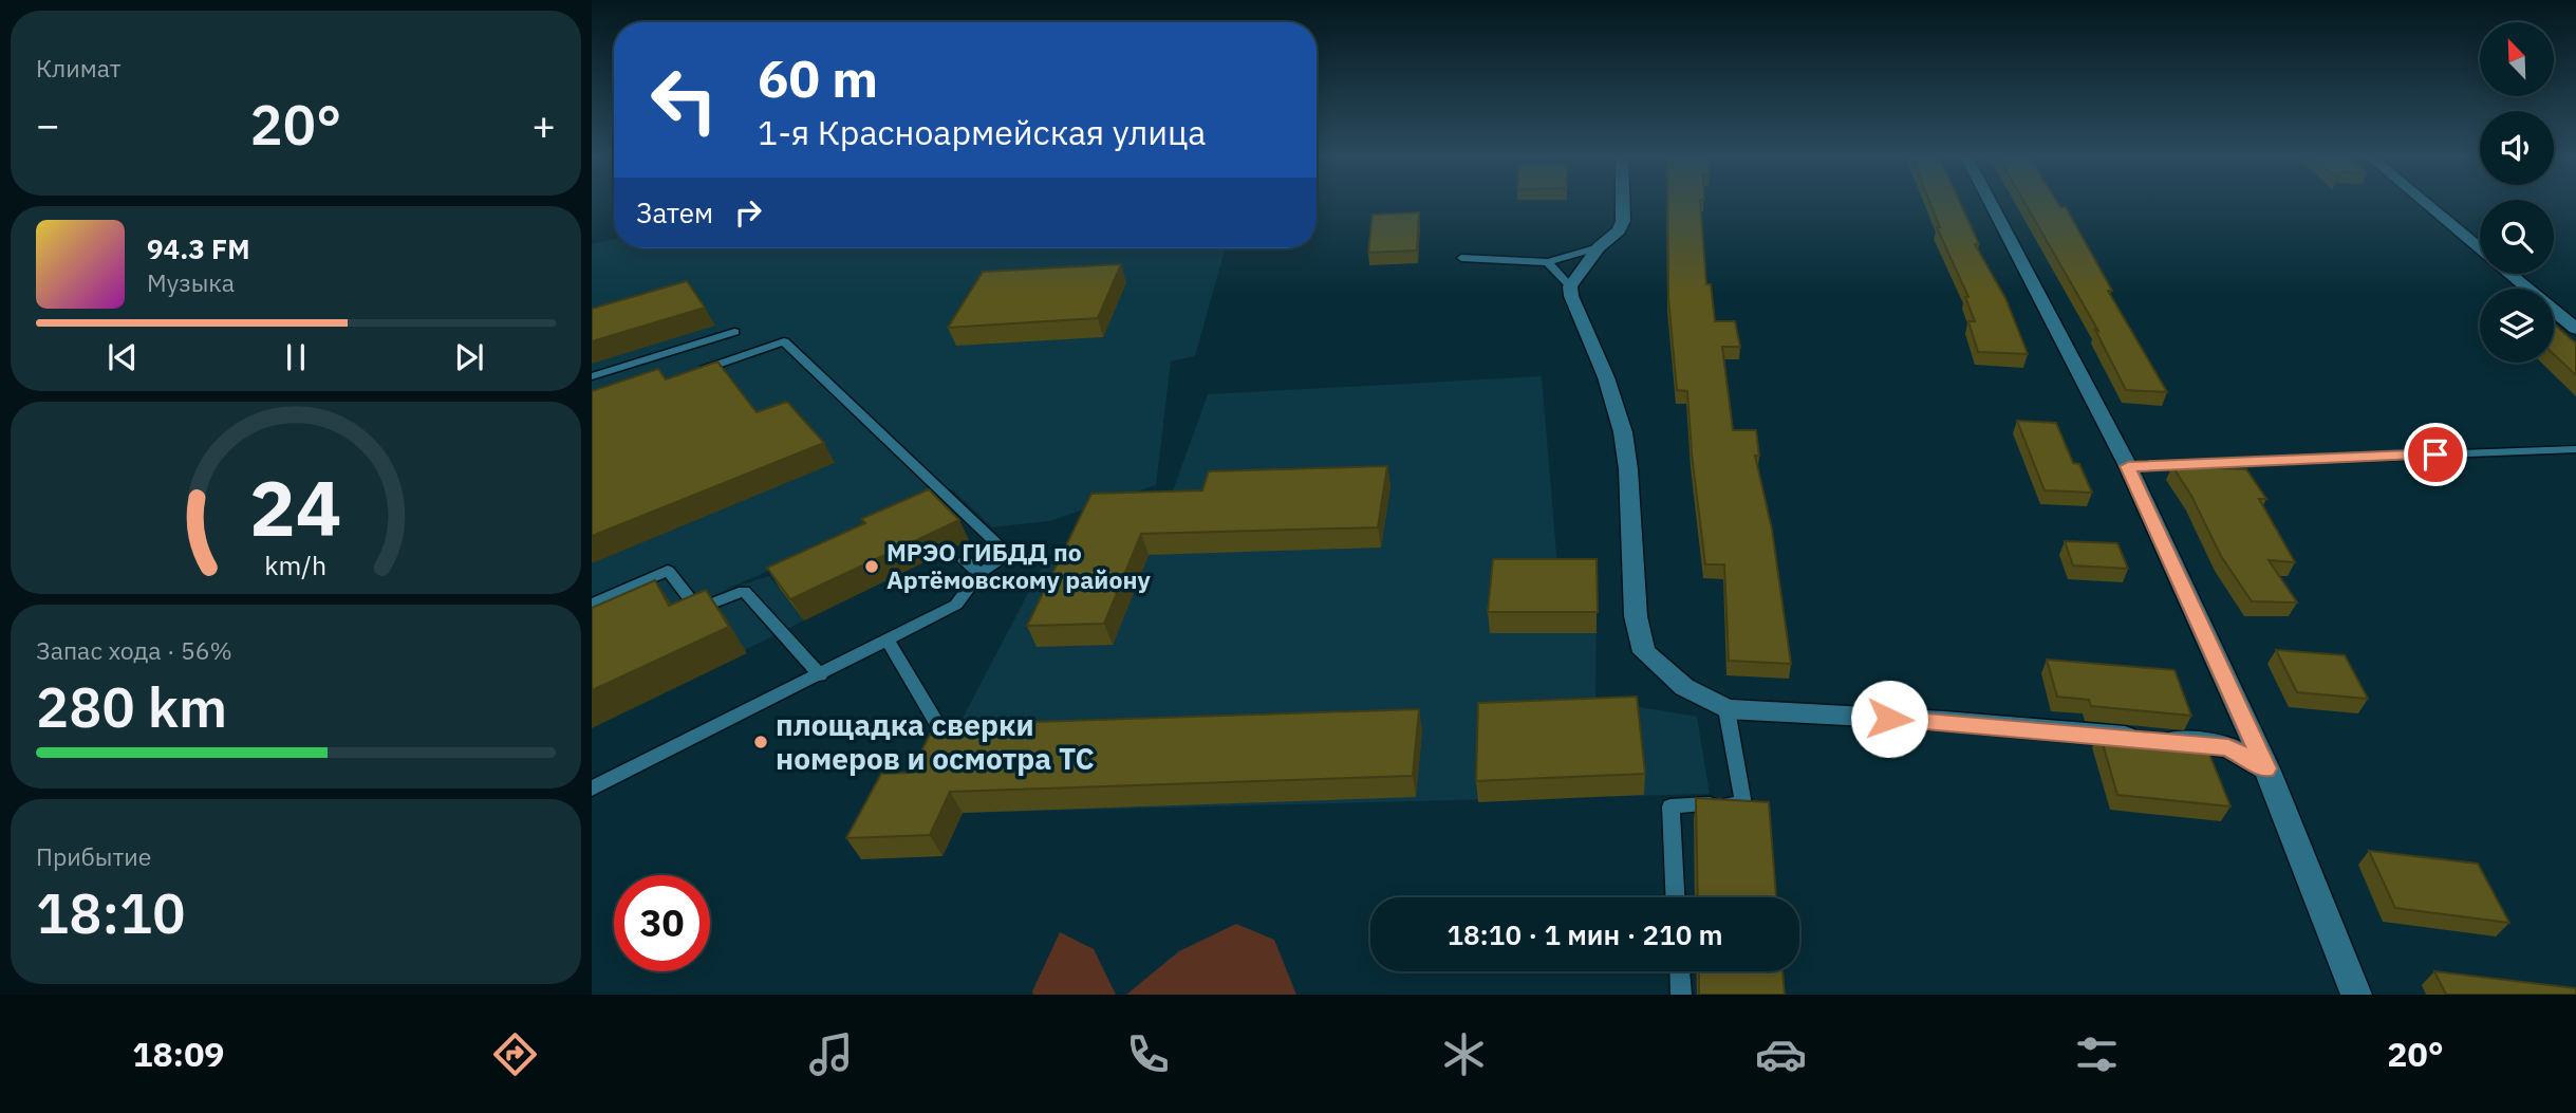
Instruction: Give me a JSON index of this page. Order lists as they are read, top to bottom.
{
  "places": ["МРЭО ГИБДД по Артёмовскому району", "площадка сверки номеров и осмотра ТС"],
  "north": "top left",
  "page": {
    "tile": [
      "Климат",
      ["Запас хода · 56%", "280 km"],
      ["Прибытие", "18:10"]
    ],
    "turn": ["60 m", "1-я Красноармейская улица"],
    "heat": ["−", "20°", "+"],
    "then": "Затем",
    "song": ["94.3 FM", "Музыка"],
    "limit": "30",
    "trip": "18:10 · 1 мин · 210 m",
    "tabs": ["18:09", "20°"],
    "gauge": ["24", "km/h"]
  }
}
